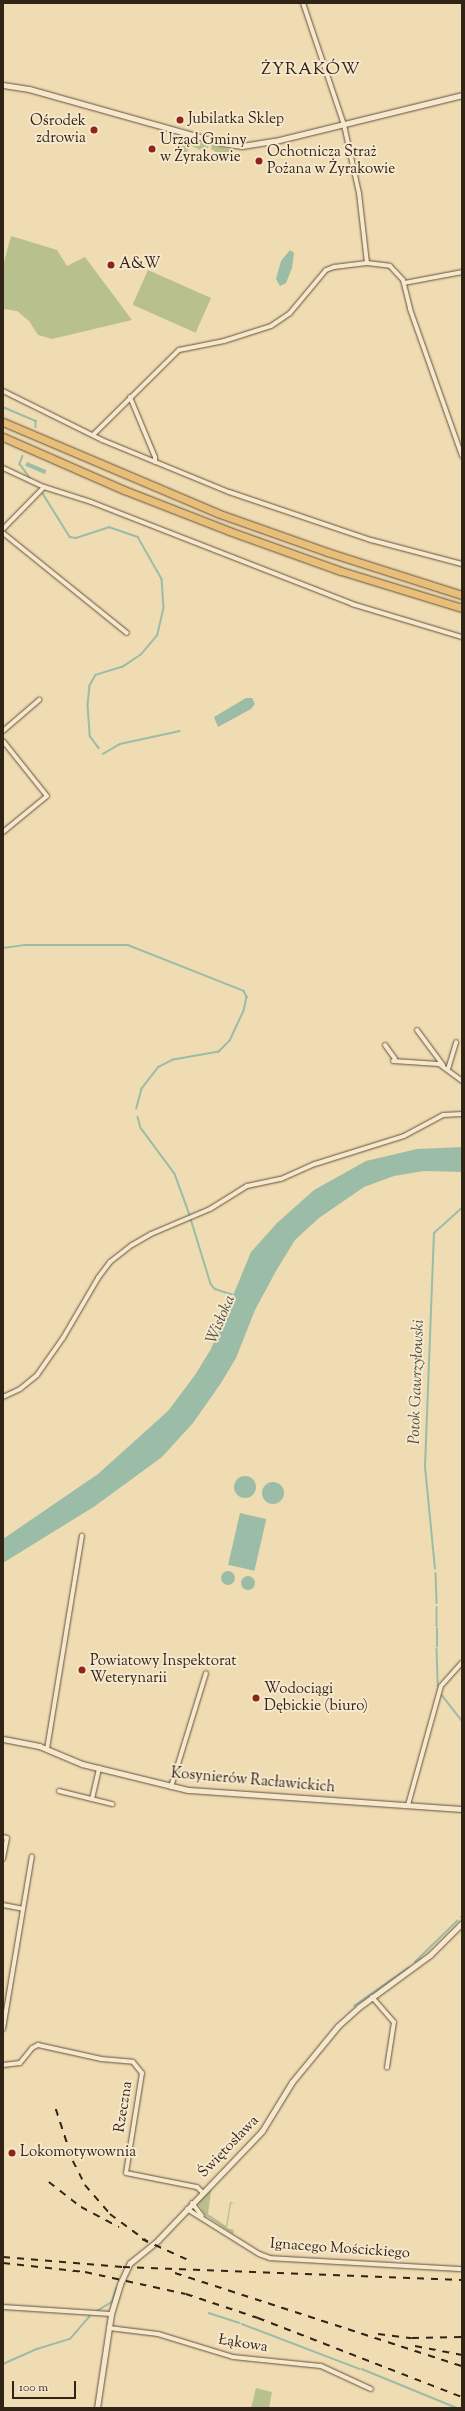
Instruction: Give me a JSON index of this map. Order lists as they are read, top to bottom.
{
  "streets": {
    "street": [
      "Kosynierów Racławickich",
      "Rzeczna",
      "Świętosława",
      "Ignacego Mościckiego",
      "Łąkowa"
    ]
  },
  "crossings": [
    ["Rzeczna", "Świętosława"],
    ["Świętosława", "Ignacego Mościckiego"],
    ["Świętosława", "Łąkowa"]
  ],
  "districts": ["ŻYRAKÓW"],
  "water": ["Wisłoka", "Potok Gawrzyłowski"],
  "places": [
    "Jubilatka Sklep",
    "Ośrodek zdrowia",
    "Urząd Gminy w Żyrakowie",
    "Ochotnicza Straż Pożana w Żyrakowie",
    "A&W",
    "Powiatowy Inspektorat Weterynarii",
    "Wodociągi Dębickie (biuro)",
    "Lokomotywownia"
  ],
  "scale_bar": "100 m"
}
